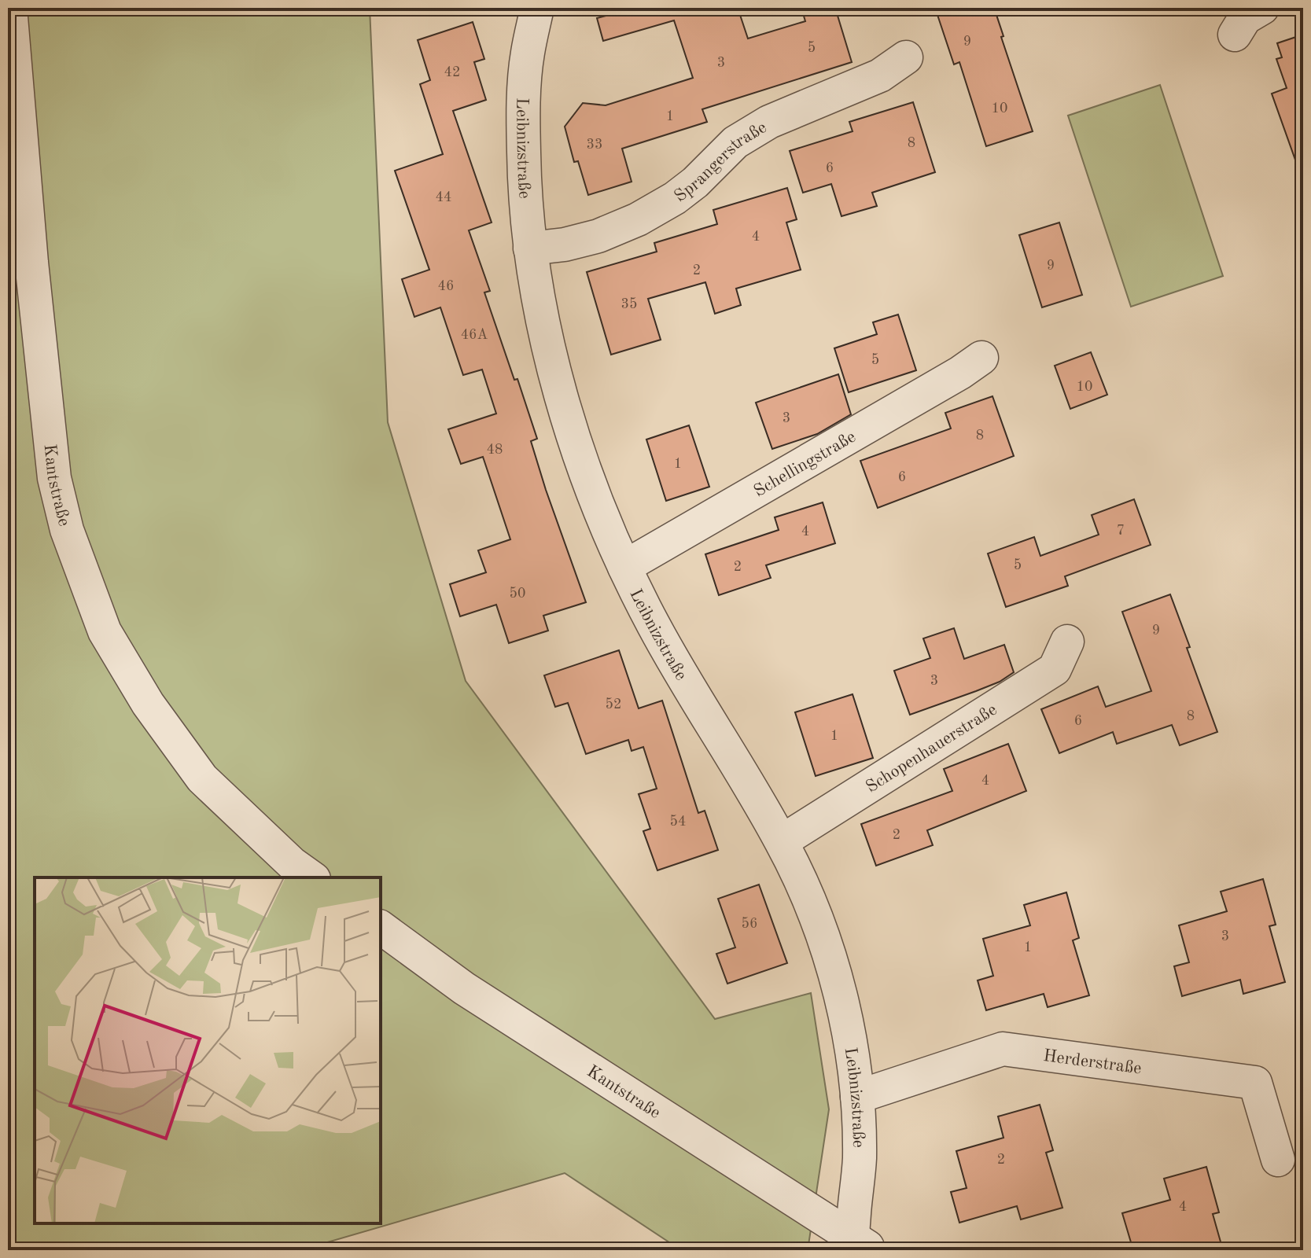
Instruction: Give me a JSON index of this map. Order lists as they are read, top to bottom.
{
  "streets": {
    "street": [
      "Leibnizstraße",
      "Sprangerstraße",
      "Schellingstraße",
      "Kantstraße",
      "Schopenhauerstraße",
      "Herderstraße"
    ]
  },
  "crossings": [
    ["Leibnizstraße", "Sprangerstraße"],
    ["Leibnizstraße", "Schellingstraße"],
    ["Leibnizstraße", "Kantstraße"],
    ["Leibnizstraße", "Schopenhauerstraße"],
    ["Leibnizstraße", "Herderstraße"]
  ],
  "house_numbers": [
    "9",
    "5",
    "3",
    "42",
    "10",
    "1",
    "8",
    "33",
    "6",
    "44",
    "4",
    "9",
    "2",
    "46",
    "35",
    "46A",
    "5",
    "10",
    "3",
    "8",
    "48",
    "1",
    "6",
    "7",
    "4",
    "5",
    "2",
    "50",
    "9",
    "3",
    "52",
    "8",
    "6",
    "1",
    "4",
    "54",
    "2",
    "56",
    "3",
    "1",
    "2",
    "4"
  ]
}
